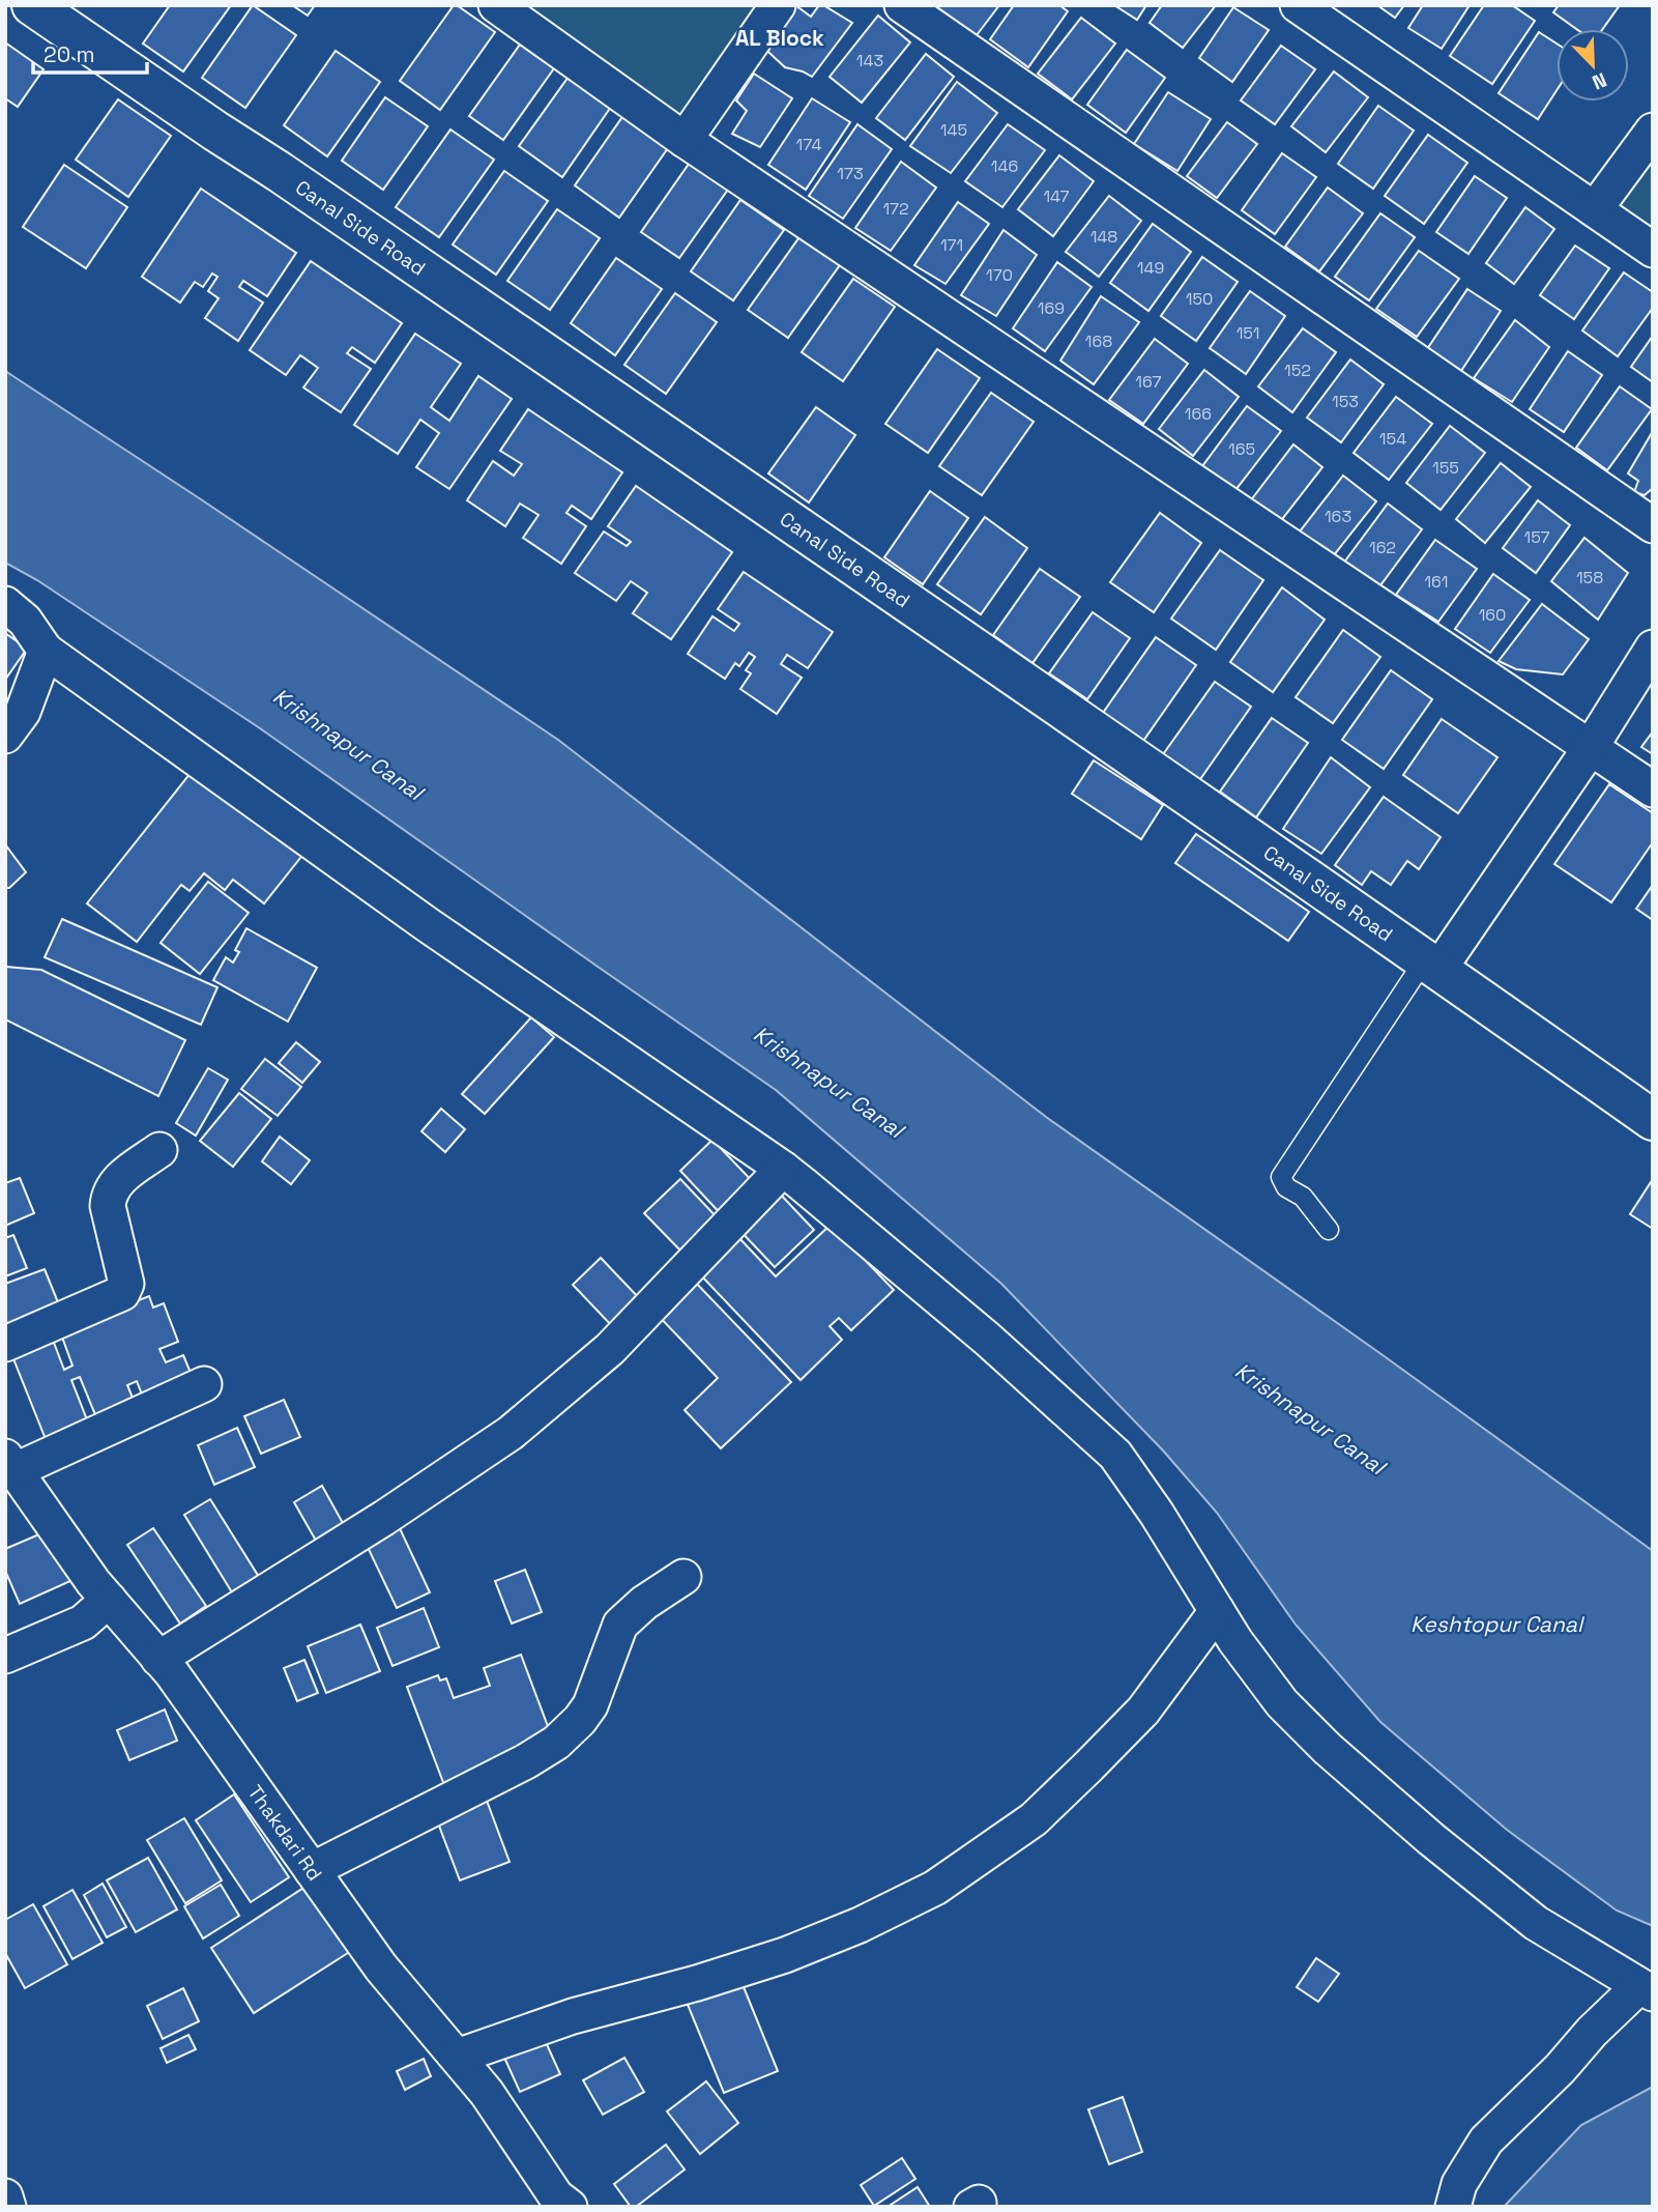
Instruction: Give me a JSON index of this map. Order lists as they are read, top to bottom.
{
  "streets": {
    "street": ["Canal Side Road", "Thakdari Rd"]
  },
  "districts": ["AL Block"],
  "water": ["Krishnapur Canal", "Keshtopur Canal"],
  "house_numbers": [
    "143",
    "145",
    "174",
    "146",
    "173",
    "147",
    "172",
    "148",
    "171",
    "149",
    "170",
    "150",
    "169",
    "151",
    "168",
    "152",
    "167",
    "153",
    "166",
    "154",
    "165",
    "155",
    "163",
    "157",
    "162",
    "158",
    "161",
    "160"
  ],
  "scale_bar": "20 m",
  "north": "bottom right"
}
